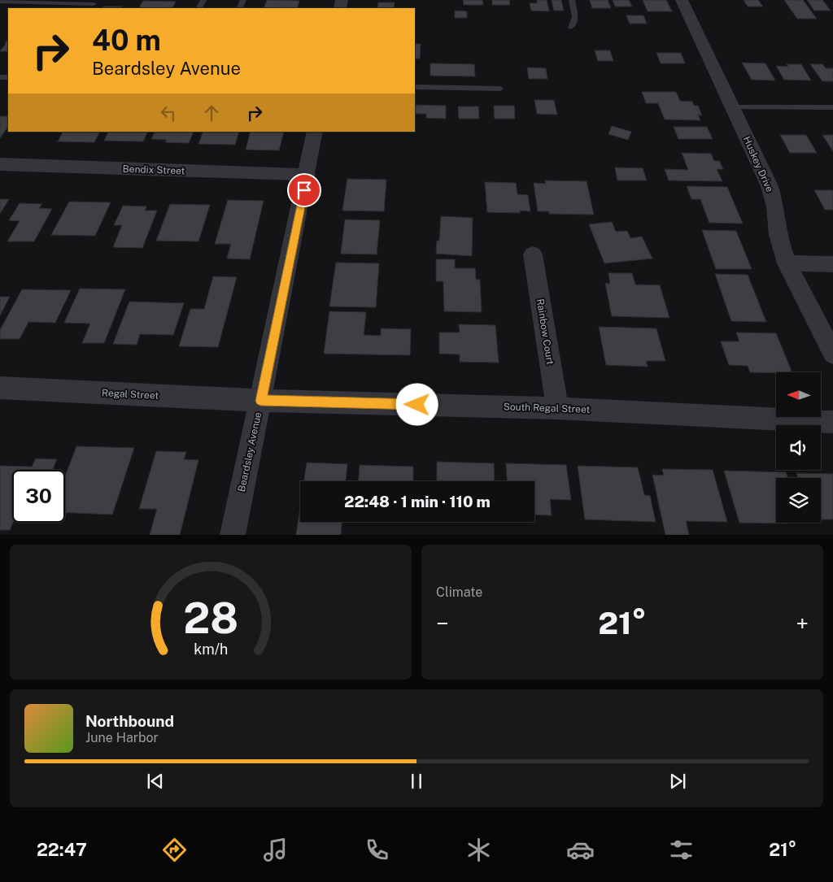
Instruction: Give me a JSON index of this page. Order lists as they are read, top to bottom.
{
  "streets": {
    "street": [
      "Huskey Drive",
      "Bendix Street",
      "Rainbow Court",
      "Regal Street",
      "South Regal Street",
      "Beardsley Avenue"
    ]
  },
  "crossings": [
    ["Bendix Street", "Beardsley Avenue"],
    ["Rainbow Court", "South Regal Street"],
    ["Regal Street", "South Regal Street"],
    ["Regal Street", "Beardsley Avenue"],
    ["South Regal Street", "Beardsley Avenue"]
  ],
  "north": "left",
  "page": {
    "turn": ["40 m", "Beardsley Avenue"],
    "limit": "30",
    "trip": "22:48 · 1 min · 110 m",
    "tile": "Climate",
    "heat": ["−", "21°", "+"],
    "song": ["Northbound", "June Harbor"],
    "tabs": ["22:47", "21°"],
    "gauge": ["28", "km/h"]
  }
}
